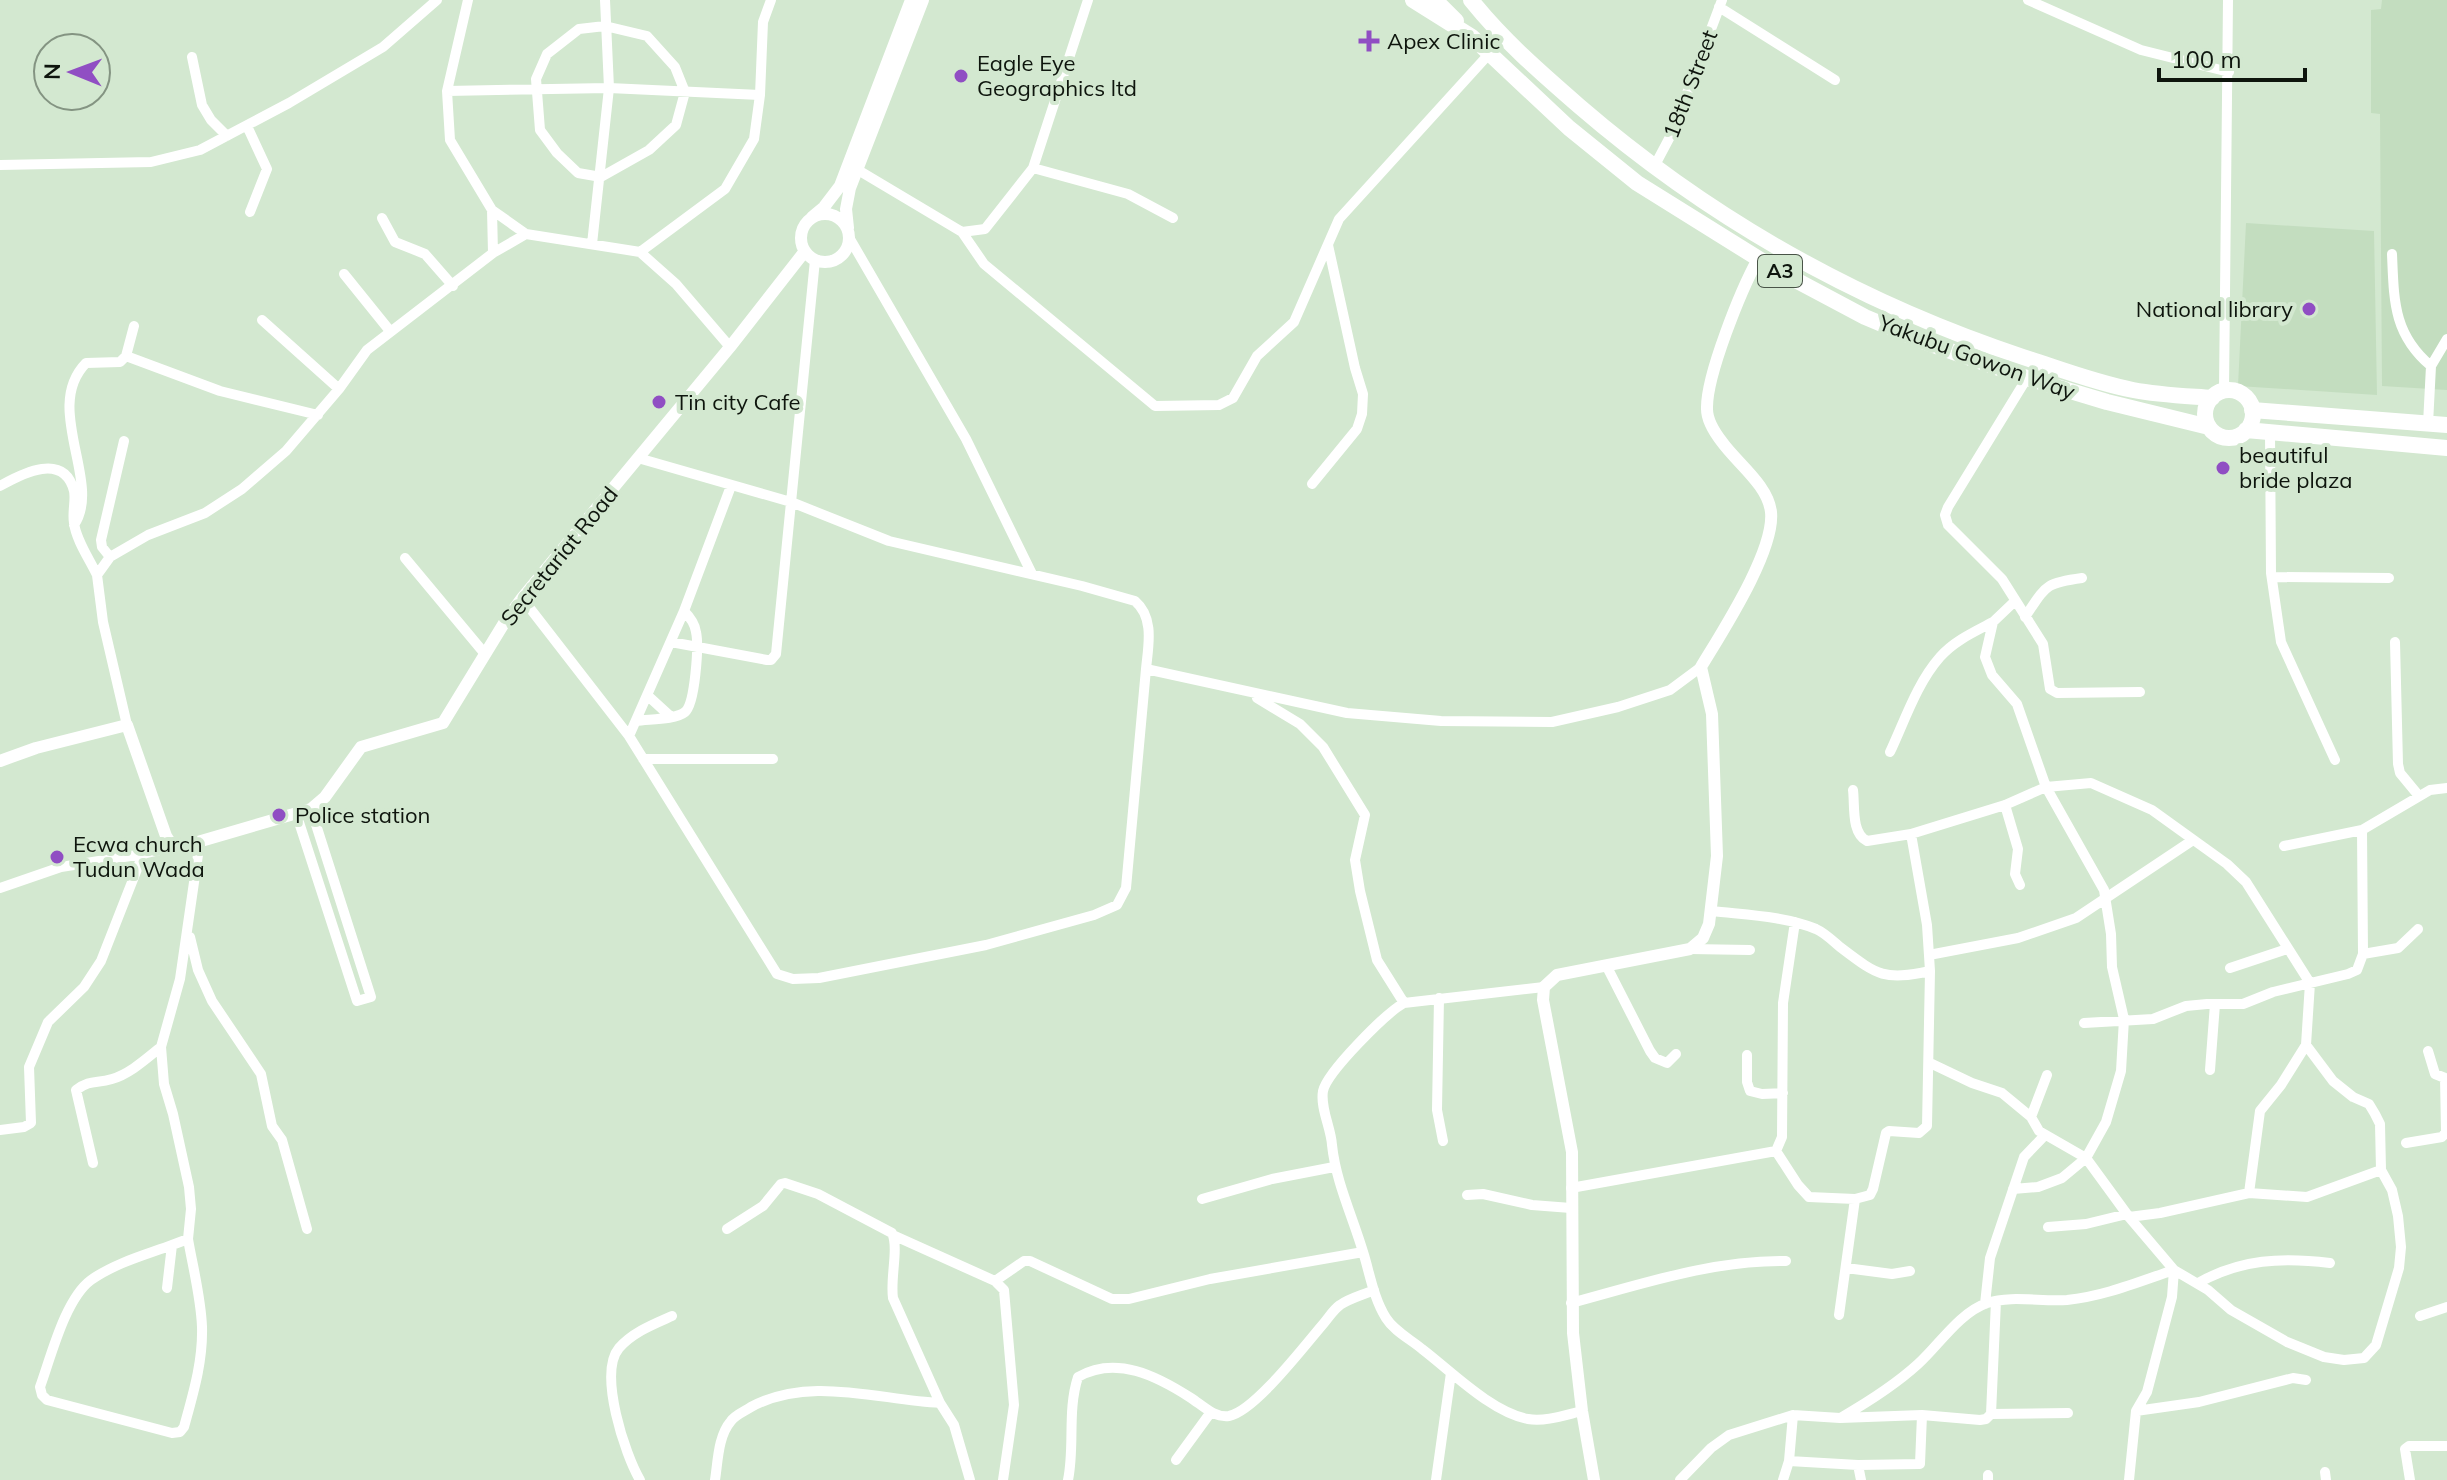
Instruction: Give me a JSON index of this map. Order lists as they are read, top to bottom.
{
  "streets": {
    "highway": ["A3", "Yakubu Gowon Way"],
    "street": ["18th Street", "Secretariat Road"]
  },
  "crossings": [
    ["18th Street", "Yakubu Gowon Way"]
  ],
  "places": {
    "health": ["Apex Clinic"],
    "other": [
      "Eagle Eye Geographics ltd",
      "National library",
      "Tin city Cafe",
      "beautiful bride plaza",
      "Police station",
      "Ecwa church Tudun Wada"
    ]
  },
  "scale_bar": "100 m",
  "north": "left"
}
